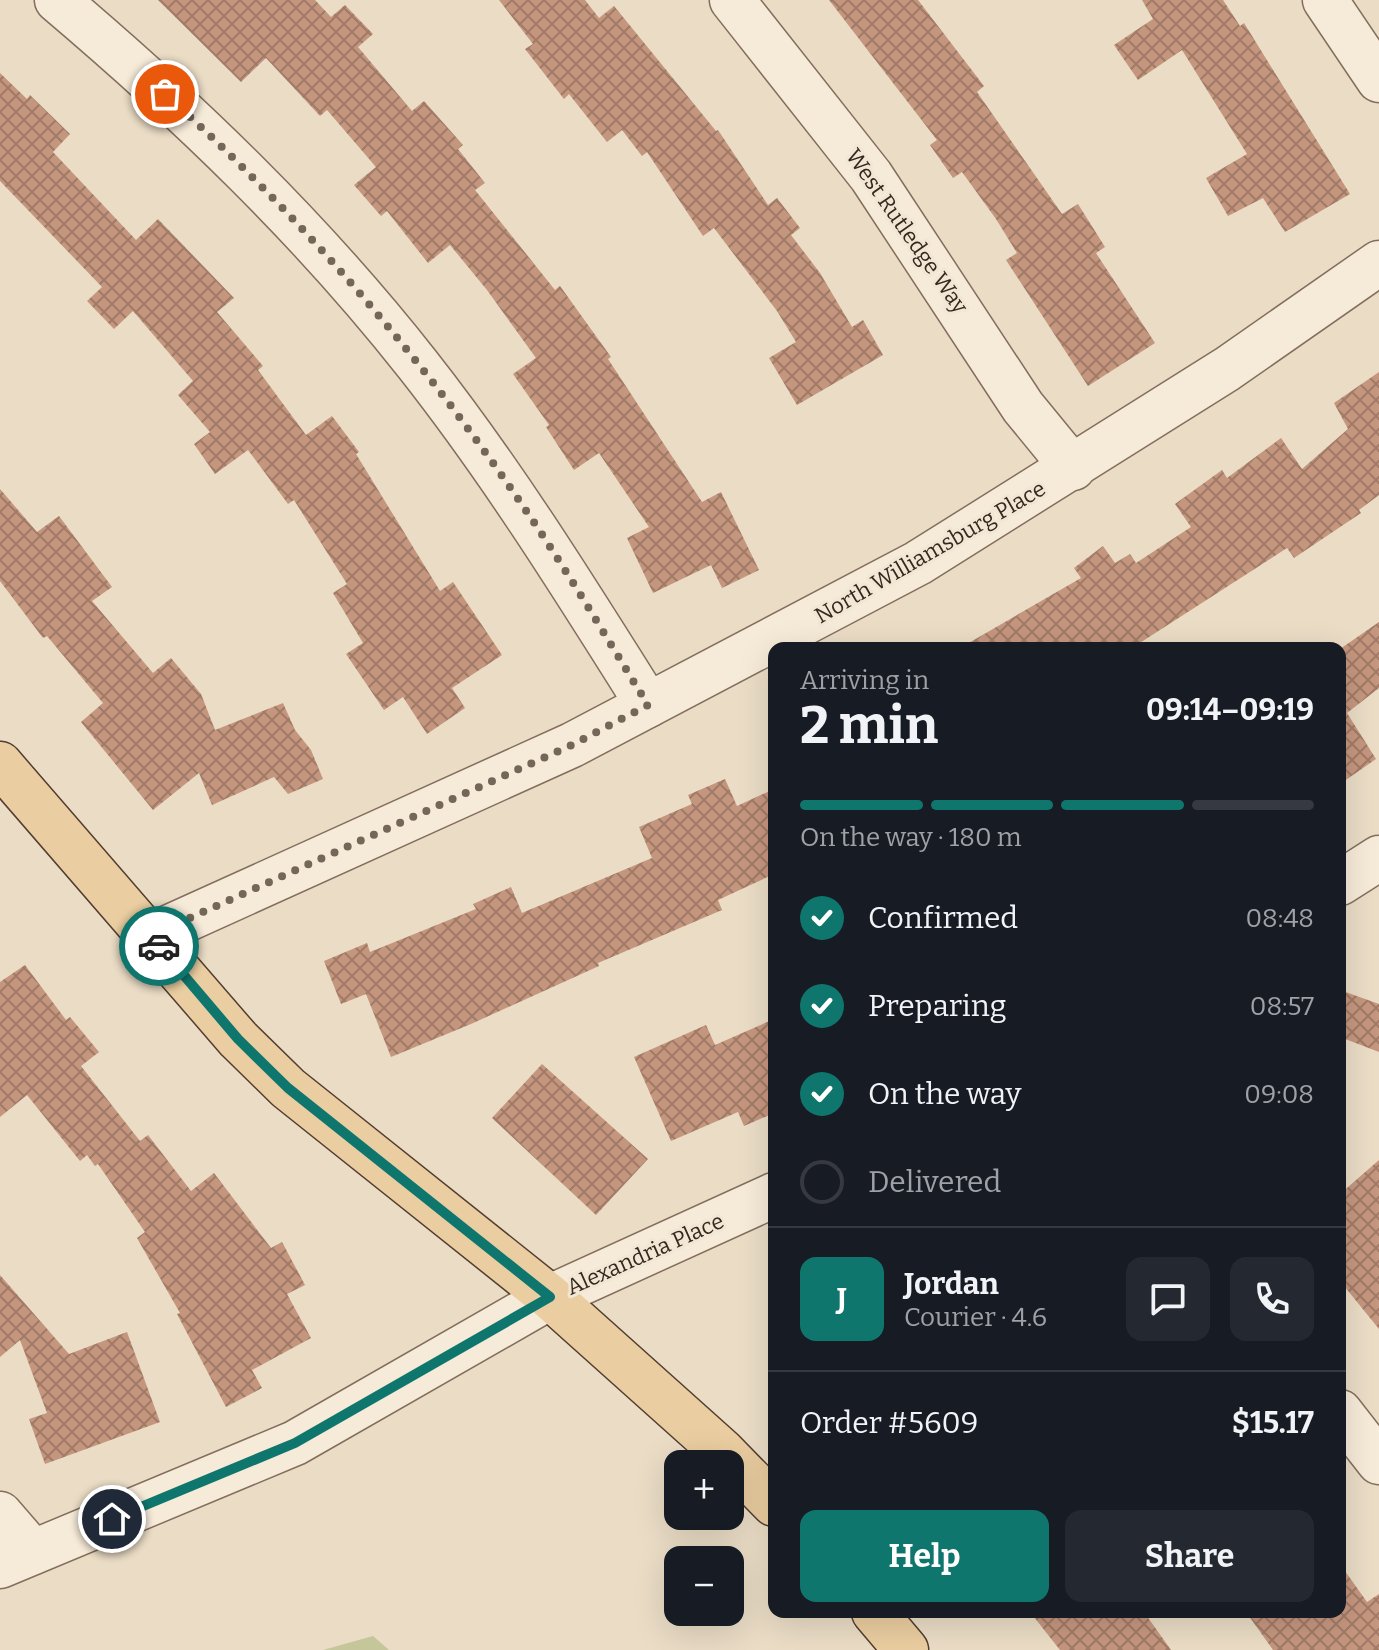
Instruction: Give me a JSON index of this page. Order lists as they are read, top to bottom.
{
  "streets": {
    "street": ["West Rutledge Way", "North Williamsburg Place", "Alexandria Place"]
  },
  "crossings": [
    ["West Rutledge Way", "North Williamsburg Place"]
  ],
  "page": {
    "heading": ["2 min", "Arriving in", "09:14–09:19"],
    "panel": [
      "Jordan",
      "Courier · 4.6",
      "Order #5609",
      "$15.17"
    ],
    "bar": "On the way · 180 m",
    "list": [
      ["Confirmed", "08:48"],
      ["Preparing", "08:57"],
      ["On the way", "09:08"],
      "Delivered"
    ],
    "round": "J",
    "map_buttons": ["+", "−"],
    "buttons": ["Help", "Share"]
  }
}
